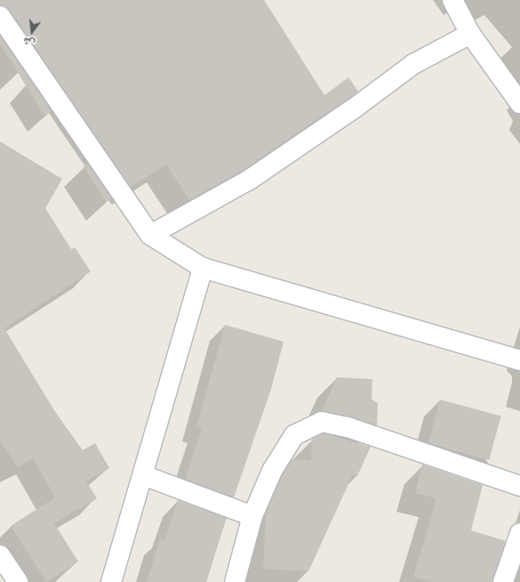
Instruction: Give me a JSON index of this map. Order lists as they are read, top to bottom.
{
  "north": "bottom"
}
